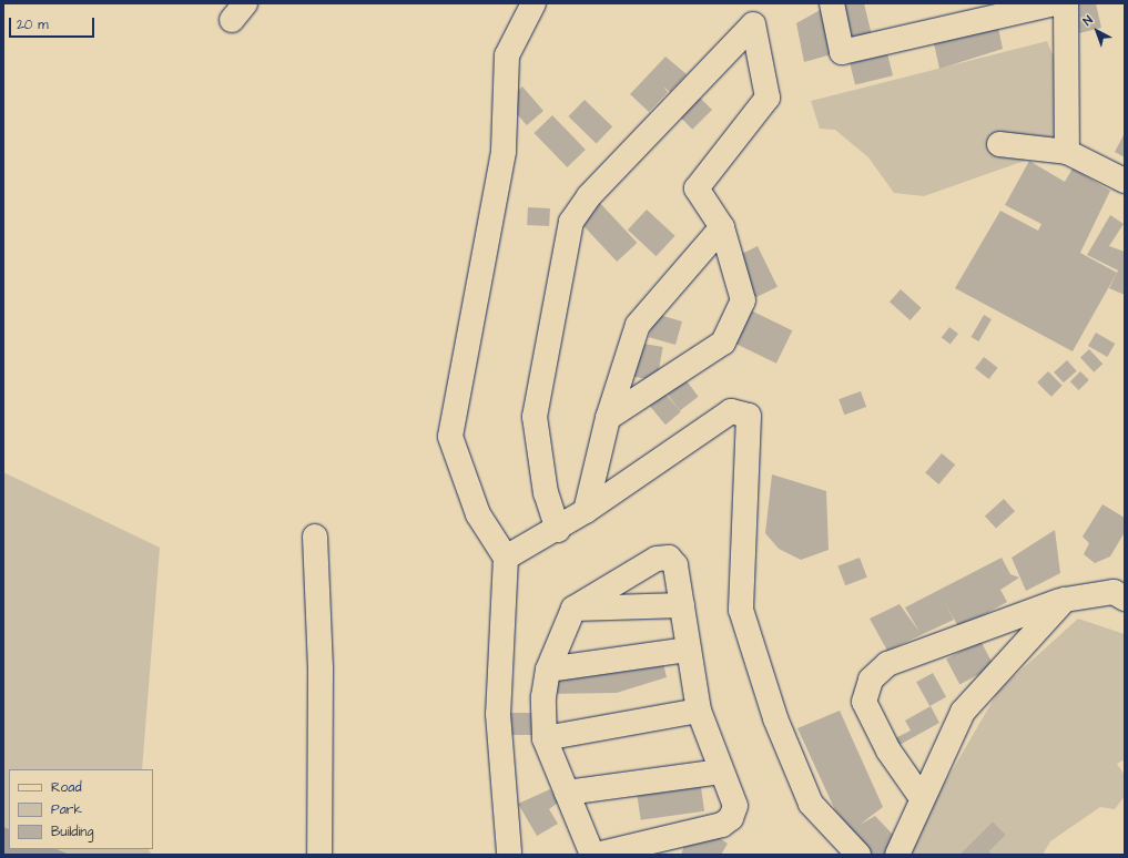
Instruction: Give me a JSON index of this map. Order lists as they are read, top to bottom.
{
  "legend": ["Road", "Park", "Building"],
  "scale_bar": "20 m",
  "north": "top left"
}
